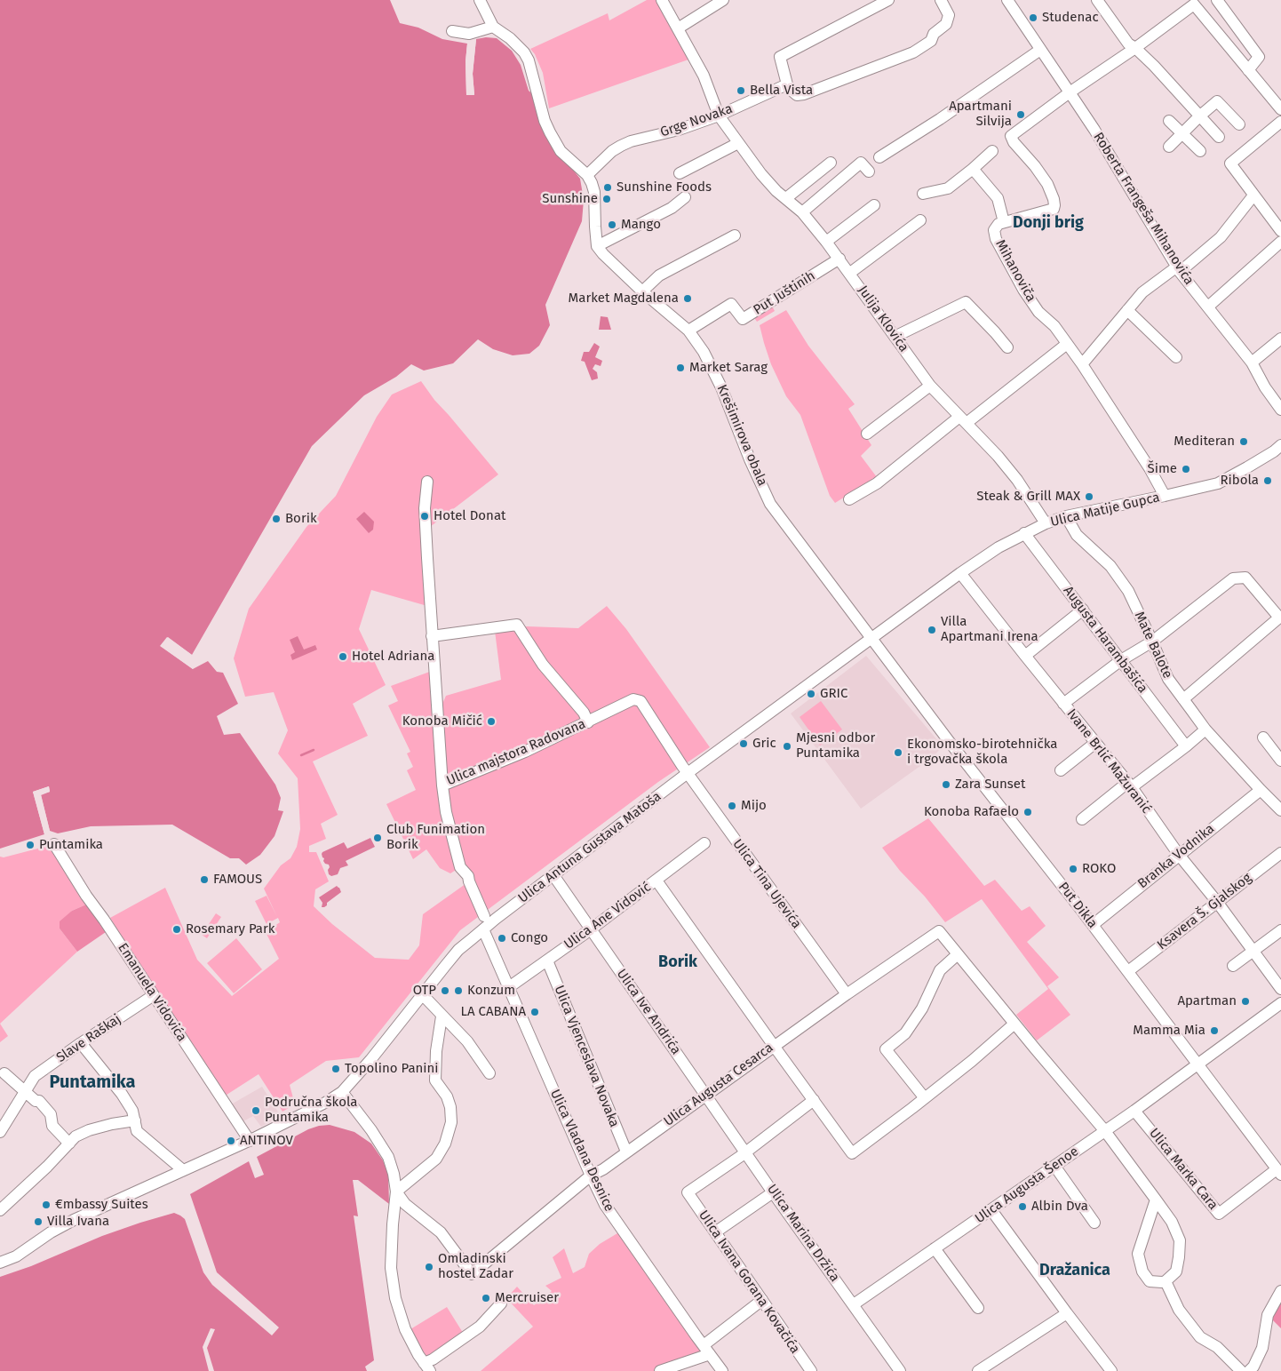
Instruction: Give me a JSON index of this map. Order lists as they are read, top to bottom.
{
  "streets": {
    "street": [
      "Grge Novaka",
      "Roberta Frangeša Mihanovića",
      "Mihanoviča",
      "Put Juštinih",
      "Julija Klovića",
      "Krešimirova obala",
      "Ulica Matije Gupca",
      "Augusta Harambašića",
      "Mate Balote",
      "Ulica majstora Radovana",
      "Ivane Brlić Mažuranić",
      "Ulica Antuna Gustava Matoša",
      "Branka Vodnika",
      "Ulica Tina Ujevića",
      "Put Dikla",
      "Ksavera Š. Gjalskog",
      "Ulica Ane Vidović",
      "Emanuela Vidovića",
      "Ulica Ive Andrića",
      "Slave Raškaj",
      "Ulica Vjenceslava Novaka",
      "Ulica Augusta Cesarca",
      "Ulica Vladana Desnice",
      "Ulica Marka Cara",
      "Ulica Augusta Šenoe",
      "Ulica Marina Držića",
      "Ulica Ivana Gorana Kovačića"
    ]
  },
  "crossings": [
    ["Grge Novaka", "Julija Klovića"],
    ["Roberta Frangeša Mihanovića", "Mihanoviča"],
    ["Mihanoviča", "Ulica Matije Gupca"],
    ["Put Juštinih", "Julija Klovića"],
    ["Put Juštinih", "Krešimirova obala"],
    ["Julija Klovića", "Ulica Matije Gupca"],
    ["Krešimirova obala", "Ulica Matije Gupca"],
    ["Krešimirova obala", "Ulica Antuna Gustava Matoša"],
    ["Krešimirova obala", "Put Dikla"],
    ["Ulica Matije Gupca", "Augusta Harambašića"],
    ["Ulica Matije Gupca", "Mate Balote"],
    ["Ulica Matije Gupca", "Ivane Brlić Mažuranić"],
    ["Ulica Matije Gupca", "Ulica Antuna Gustava Matoša"],
    ["Ulica Matije Gupca", "Put Dikla"],
    ["Mate Balote", "Branka Vodnika"],
    ["Ulica majstora Radovana", "Ulica Antuna Gustava Matoša"],
    ["Ulica majstora Radovana", "Ulica Tina Ujevića"],
    ["Ivane Brlić Mažuranić", "Branka Vodnika"],
    ["Ivane Brlić Mažuranić", "Ksavera Š. Gjalskog"],
    ["Ulica Antuna Gustava Matoša", "Ulica Tina Ujevića"],
    ["Ulica Antuna Gustava Matoša", "Put Dikla"],
    ["Ulica Antuna Gustava Matoša", "Emanuela Vidovića"],
    ["Ulica Antuna Gustava Matoša", "Ulica Ive Andrića"],
    ["Ulica Antuna Gustava Matoša", "Ulica Vladana Desnice"],
    ["Branka Vodnika", "Put Dikla"],
    ["Ulica Tina Ujevića", "Ulica Augusta Cesarca"],
    ["Put Dikla", "Ksavera Š. Gjalskog"],
    ["Put Dikla", "Ulica Marka Cara"],
    ["Put Dikla", "Ulica Augusta Šenoe"],
    ["Ulica Ane Vidović", "Ulica Ive Andrića"],
    ["Ulica Ane Vidović", "Ulica Vjenceslava Novaka"],
    ["Ulica Ane Vidović", "Ulica Vladana Desnice"],
    ["Emanuela Vidovića", "Slave Raškaj"],
    ["Ulica Ive Andrića", "Ulica Augusta Cesarca"],
    ["Ulica Ive Andrića", "Ulica Marina Držića"],
    ["Ulica Vjenceslava Novaka", "Ulica Augusta Cesarca"],
    ["Ulica Augusta Cesarca", "Ulica Vladana Desnice"],
    ["Ulica Augusta Cesarca", "Ulica Marina Držića"],
    ["Ulica Marka Cara", "Ulica Augusta Šenoe"],
    ["Ulica Augusta Šenoe", "Ulica Marina Držića"],
    ["Ulica Marina Držića", "Ulica Ivana Gorana Kovačića"]
  ],
  "districts": [
    "Donji brig",
    "Borik",
    "Puntamika",
    "Dražanica"
  ],
  "places": [
    "Studenac",
    "Bella Vista",
    "Apartmani Silvija",
    "Sunshine Foods",
    "Sunshine",
    "Mango",
    "Market Magdalena",
    "Market Sarag",
    "Mediteran",
    "Šime",
    "Ribola",
    "Steak & Grill MAX",
    "Hotel Donat",
    "Borik",
    "Villa Apartmani Irena",
    "Hotel Adriana",
    "GRIC",
    "Konoba Mičić",
    "Gric",
    "Mjesni odbor Puntamika",
    "Ekonomsko-birotehnička i trgovačka škola",
    "Zara Sunset",
    "Mijo",
    "Konoba Rafaelo",
    "Club Funimation Borik",
    "Puntamika",
    "ROKO",
    "FAMOUS",
    "Rosemary Park",
    "Congo",
    "OTP",
    "Konzum",
    "Apartman",
    "LA CABANA",
    "Mamma Mia",
    "Topolino Panini",
    "Područna škola Puntamika",
    "ANTINOV",
    "€mbassy Suites",
    "Albin Dva",
    "Villa Ivana",
    "Omladinski hostel Zadar",
    "Mercruiser"
  ]
}
